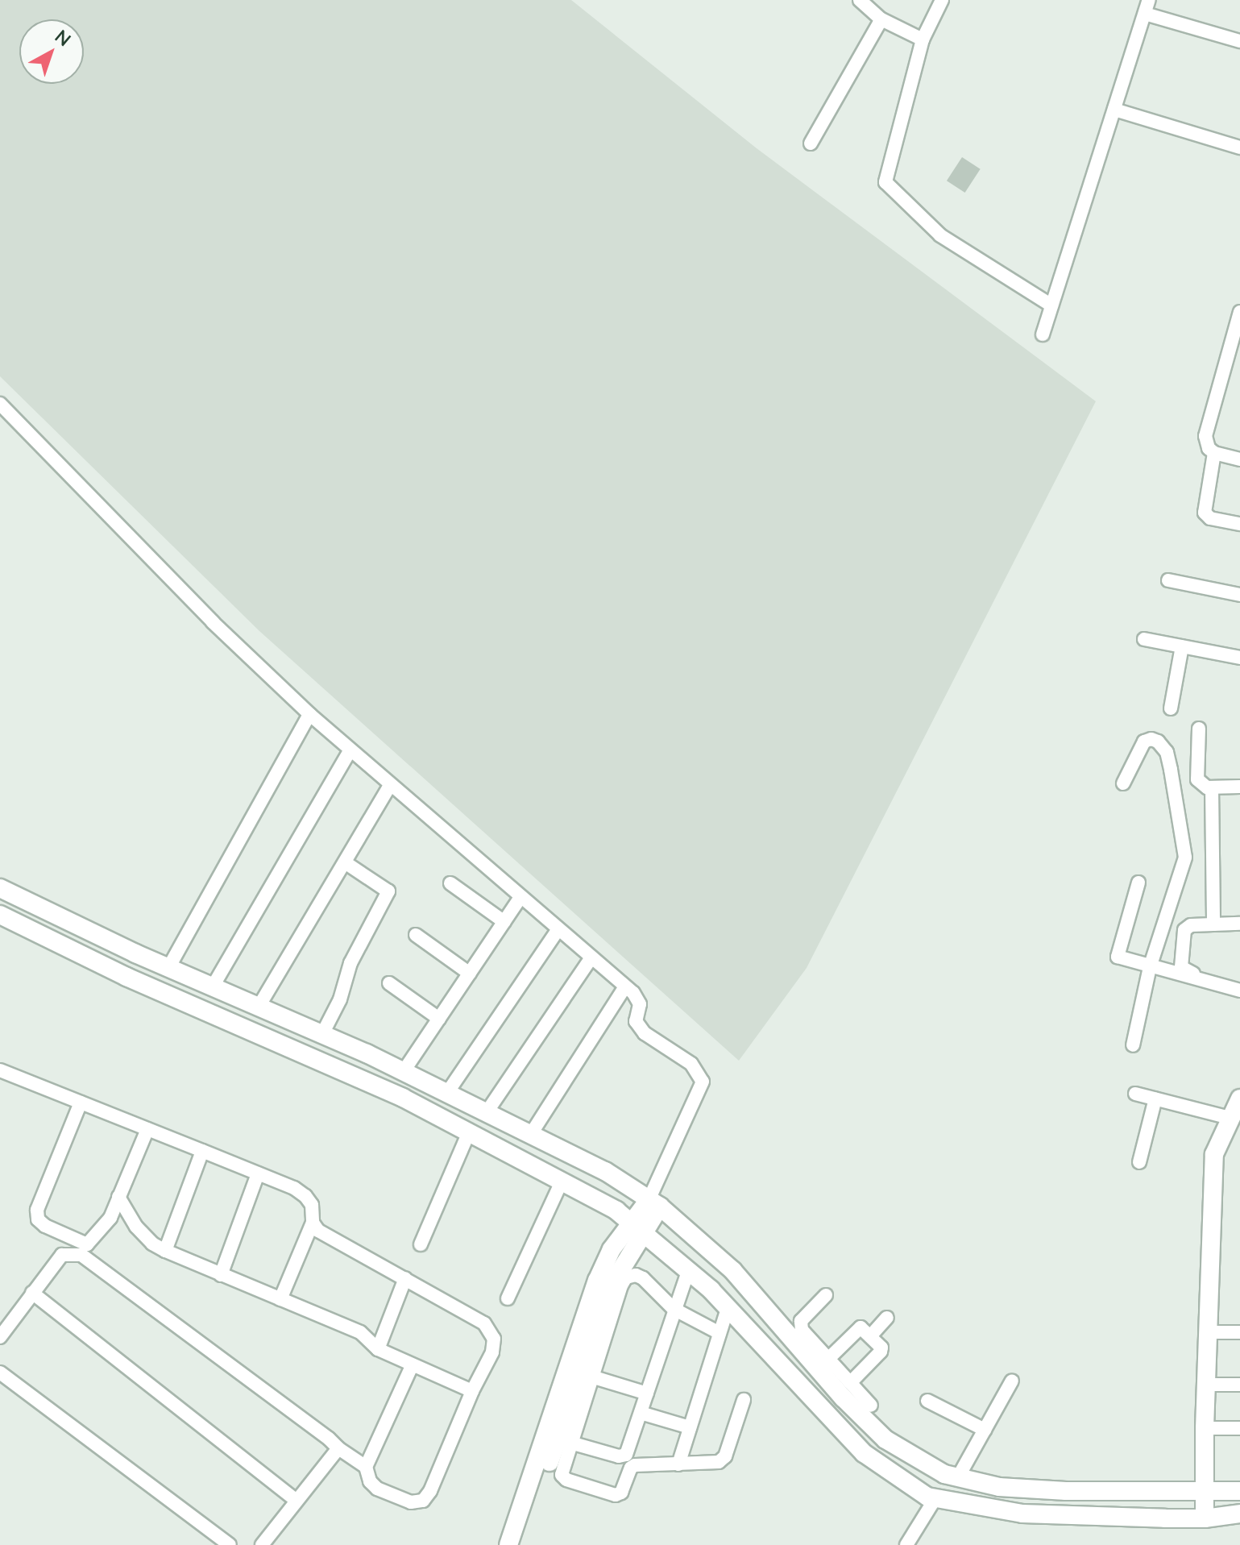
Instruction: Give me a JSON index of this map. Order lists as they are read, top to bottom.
{
  "north": "top right"
}
